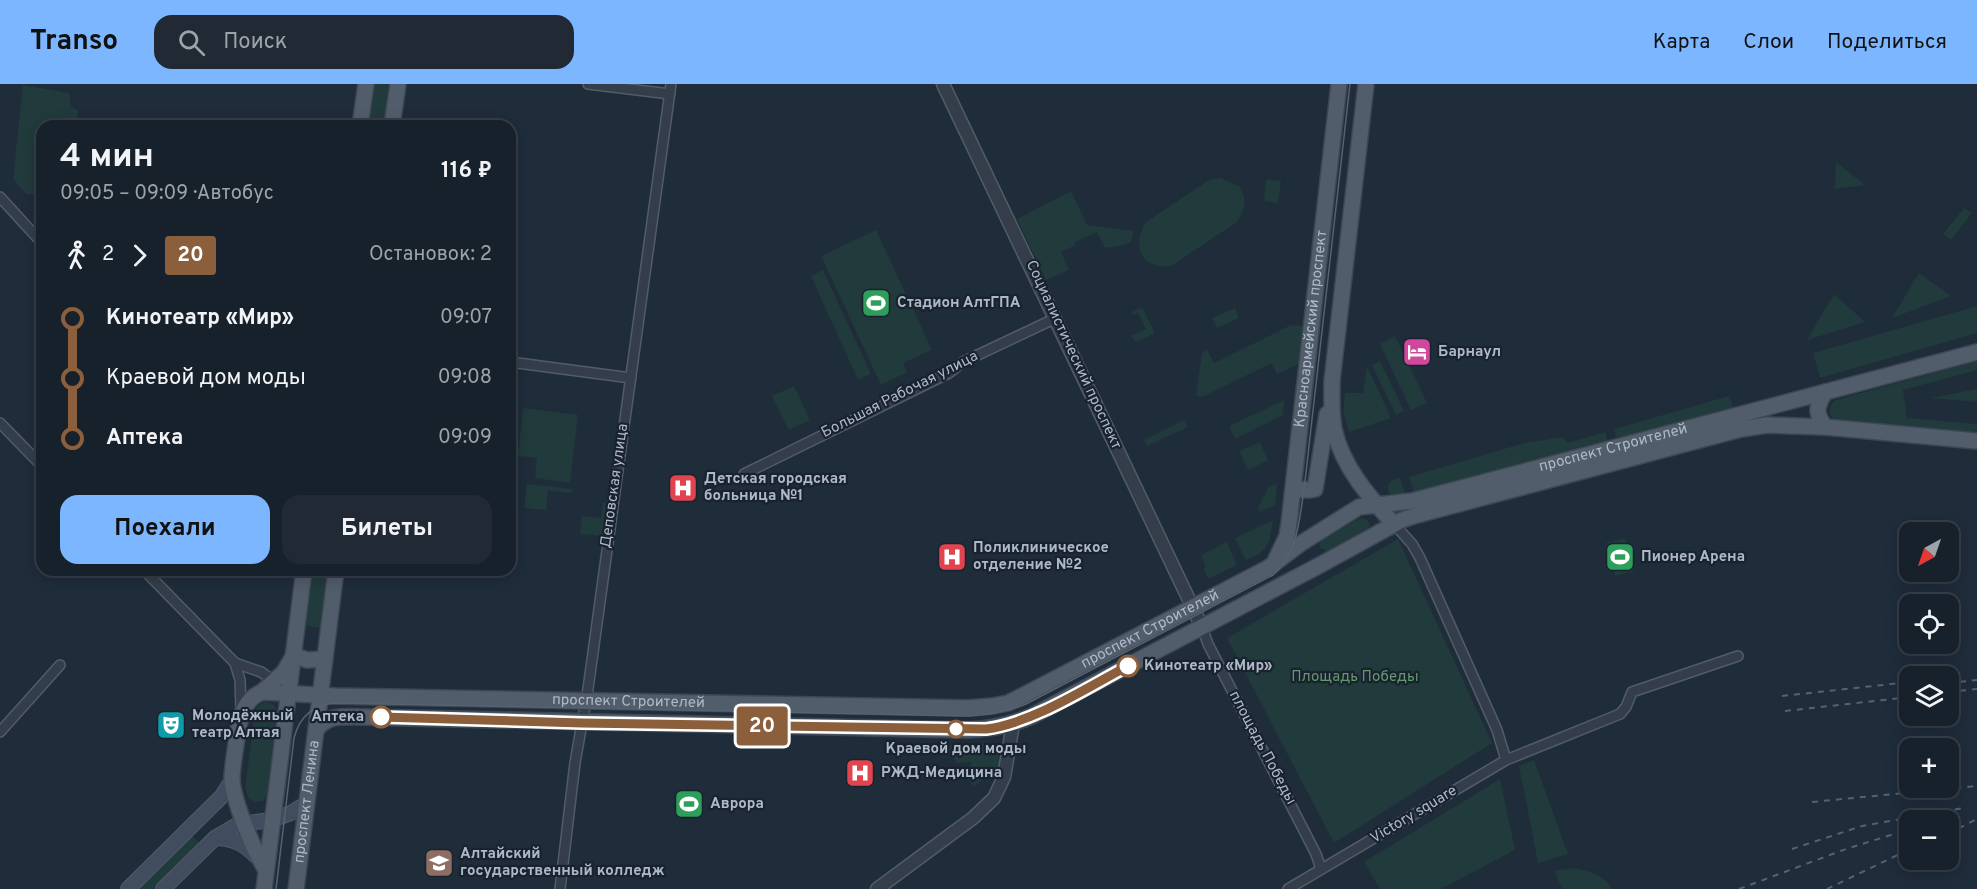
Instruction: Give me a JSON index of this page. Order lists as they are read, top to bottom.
{
  "streets": {
    "main road": ["Красноармейский проспект", "проспект Строителей", "проспект Ленина"],
    "street": [
      "Социалистический проспект",
      "Большая Рабочая улица",
      "Деповская улица",
      "площадь Победы",
      "Victory square"
    ]
  },
  "crossings": [
    ["Красноармейский проспект", "проспект Строителей"],
    ["Социалистический проспект", "Большая Рабочая улица"],
    ["Социалистический проспект", "проспект Строителей"],
    ["Социалистический проспект", "площадь Победы"],
    ["проспект Строителей", "Деповская улица"],
    ["проспект Строителей", "площадь Победы"],
    ["проспект Строителей", "проспект Ленина"],
    ["площадь Победы", "Victory square"]
  ],
  "parks": ["Площадь Победы"],
  "places": {
    "sports": ["Стадион АлтГПА", "Пионер Арена", "Аврора"],
    "hotel": ["Барнаул"],
    "hospital": ["Детская городская больница №1", "Поликлиническое отделение №2", "РЖД-Медицина"],
    "other": ["Кинотеатр «Мир»", "Аптека", "Краевой дом моды"],
    "theatre": ["Молодёжный театр Алтая"],
    "school or university": ["Алтайский государственный колледж"]
  },
  "lines": ["bus line 20"],
  "north": "bottom left",
  "page": {
    "header": "Transo",
    "search": "Поиск",
    "nav": ["Карта", "Слои", "Поделиться"],
    "on_map": "20",
    "heading": ["4 мин", "09:05 – 09:09 · Автобус", "116 ₽"],
    "legs": ["2", "20", "Остановок: 2"],
    "list": [
      {
        "name": "Кинотеатр «Мир»",
        "value": "09:07"
      },
      {
        "name": "Краевой дом моды",
        "value": "09:08"
      },
      {
        "name": "Аптека",
        "value": "09:09"
      }
    ],
    "buttons": ["Поехали", "Билеты"],
    "map_buttons": ["+", "−"]
  }
}
